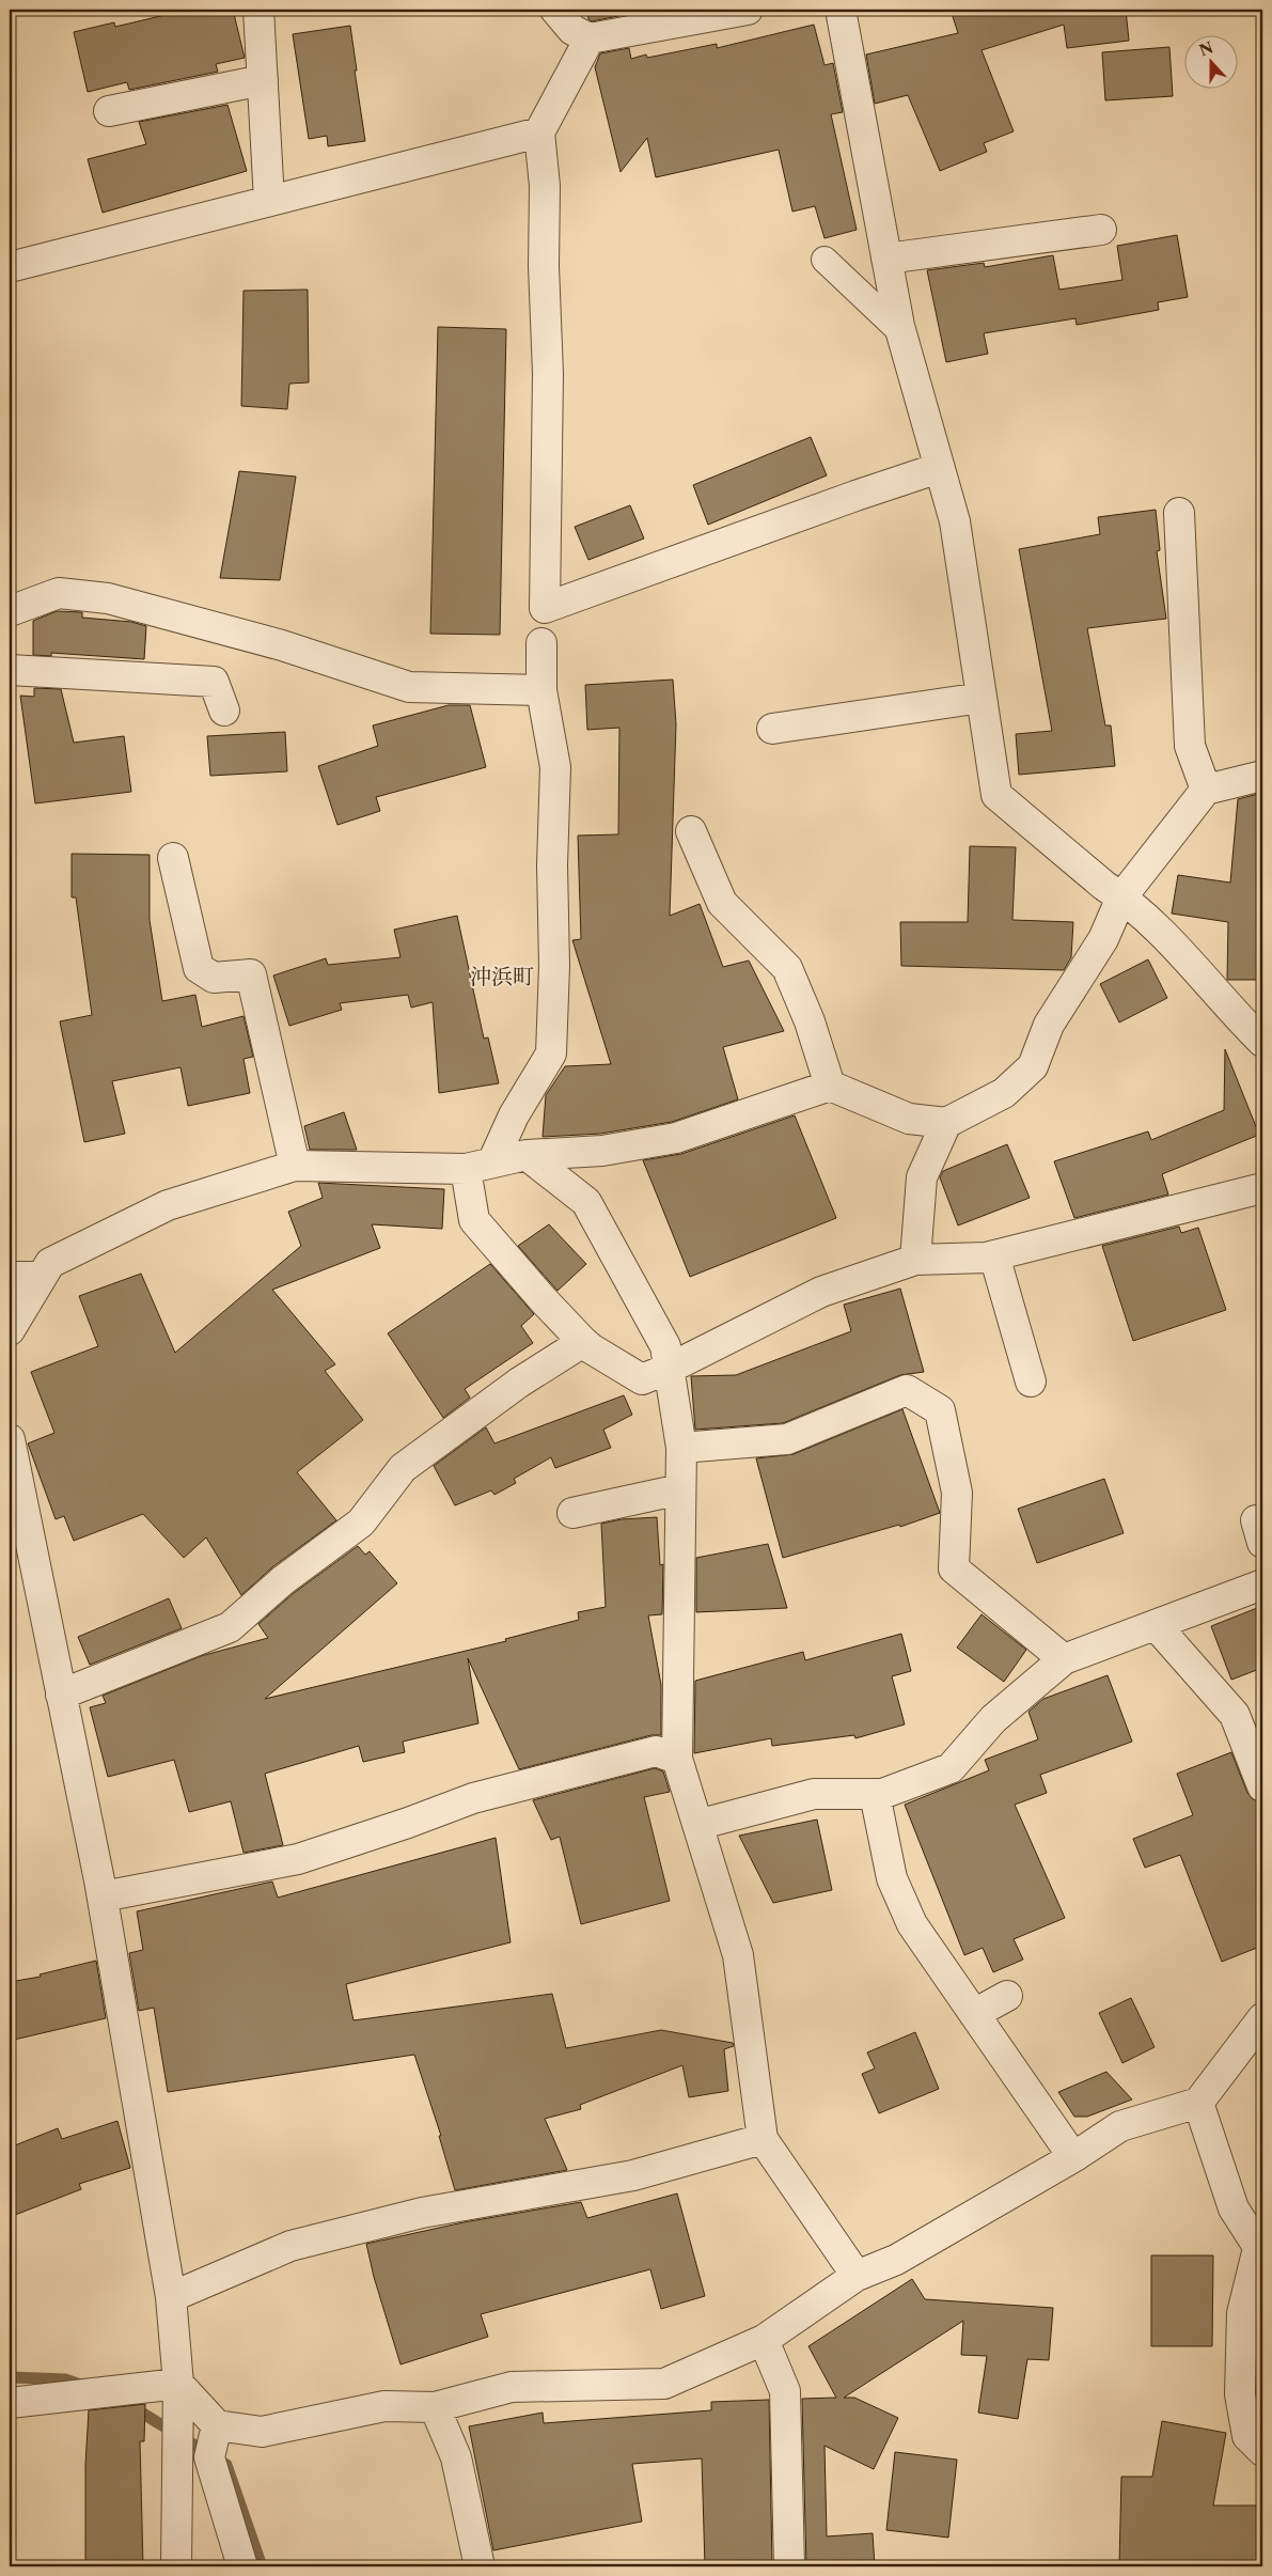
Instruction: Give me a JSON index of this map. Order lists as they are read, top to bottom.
{
  "districts": ["沖浜町"],
  "north": "top"
}
